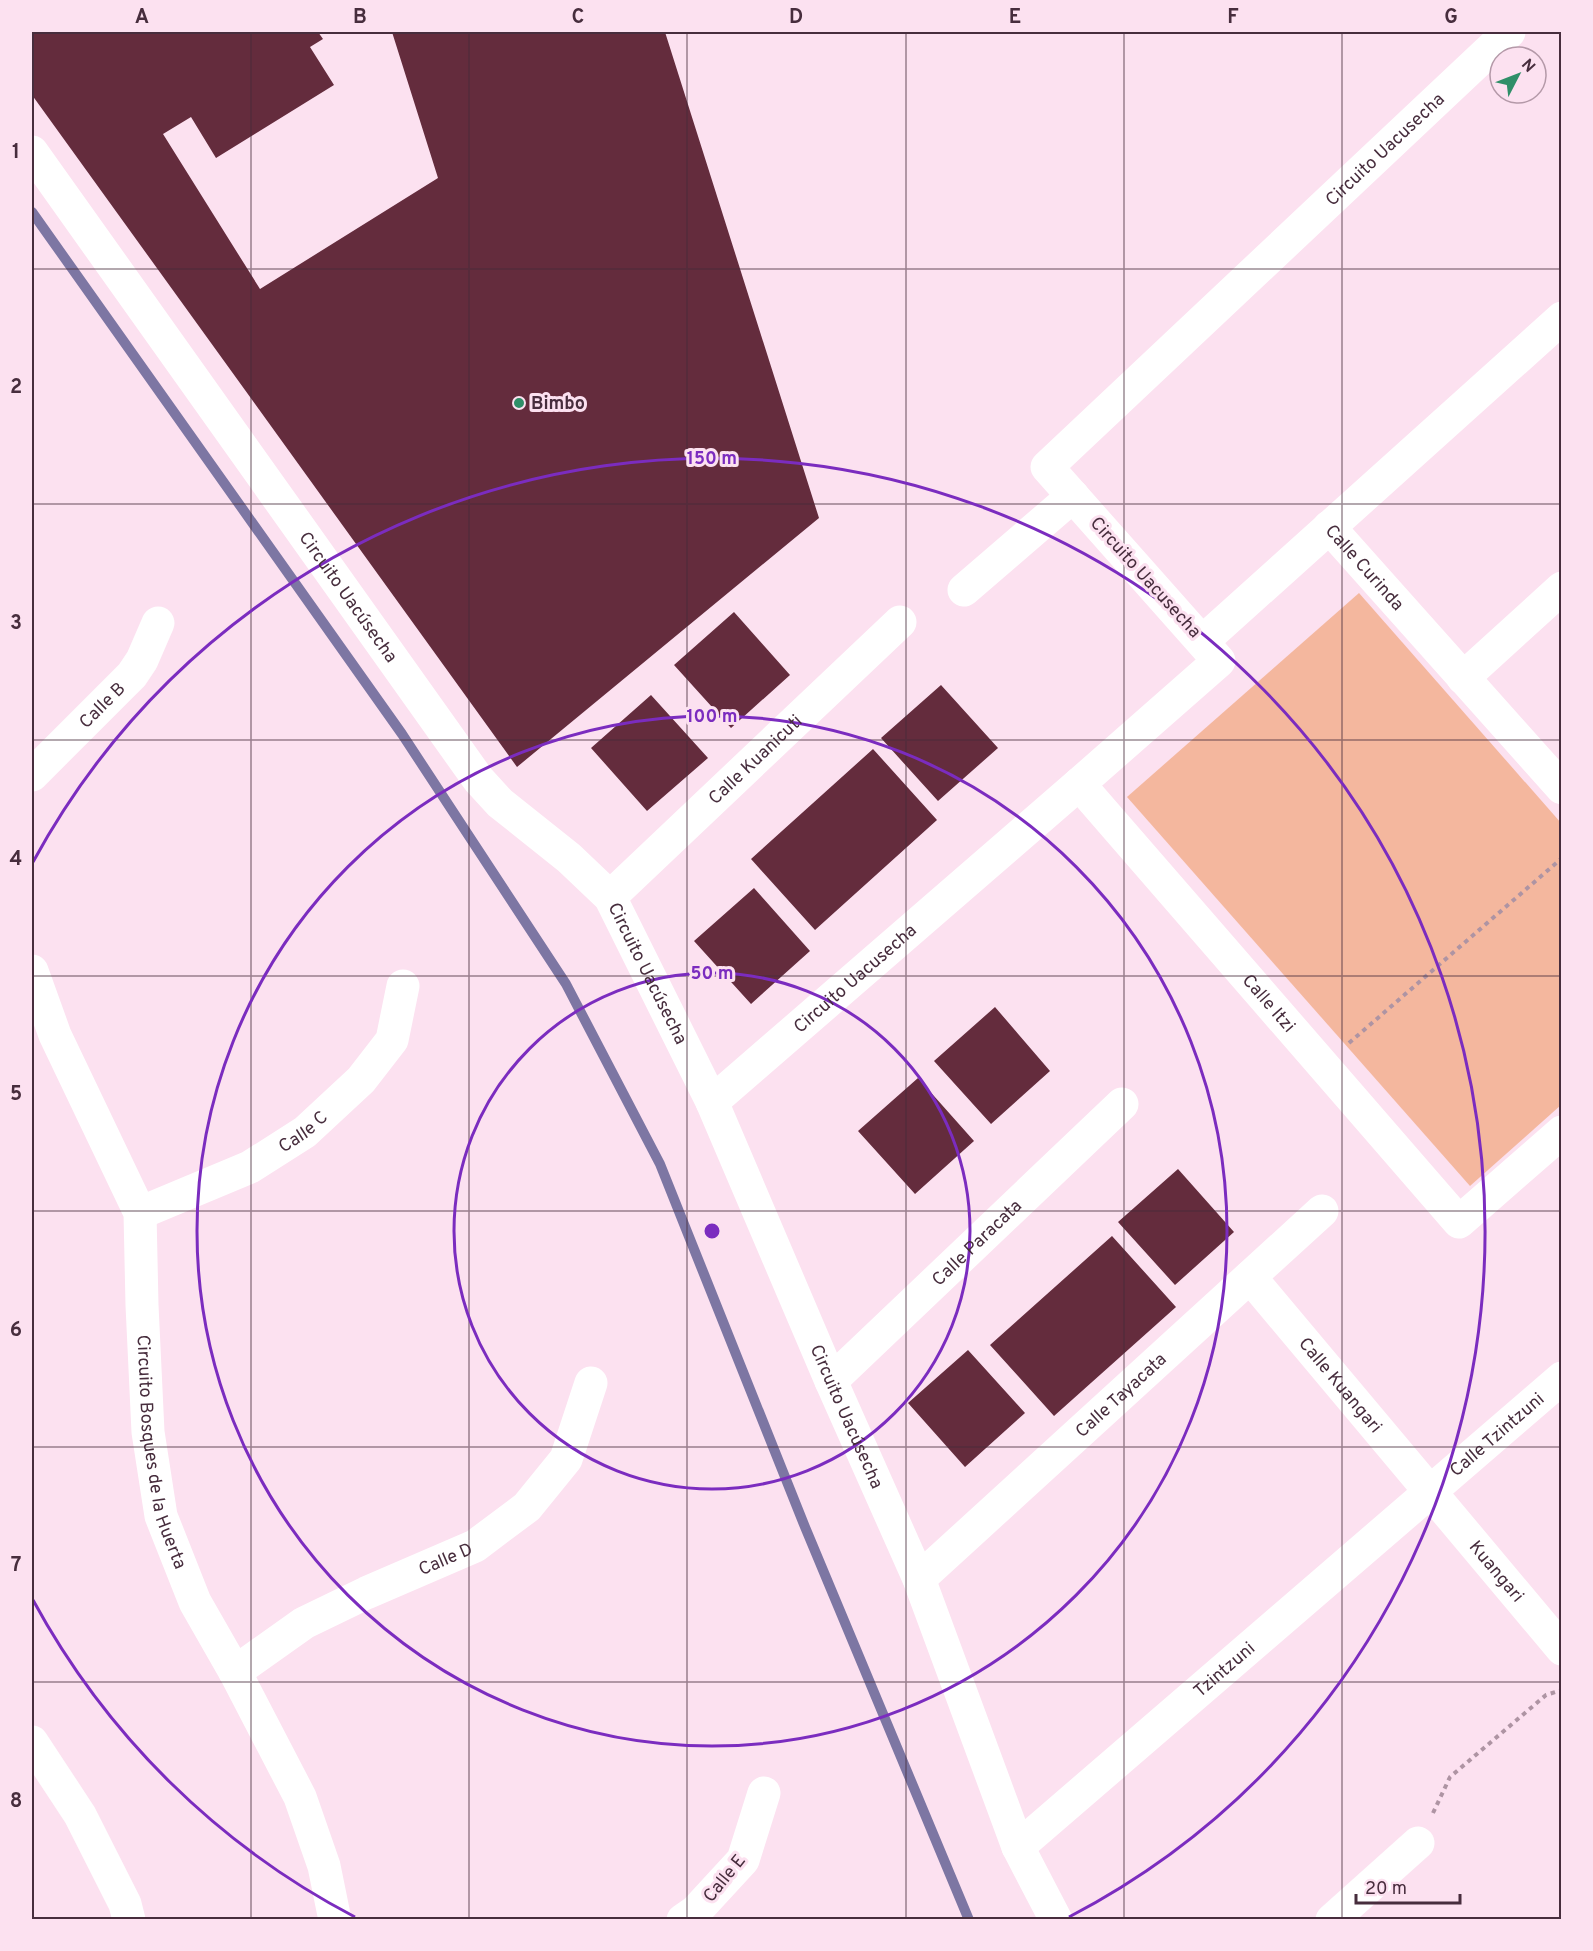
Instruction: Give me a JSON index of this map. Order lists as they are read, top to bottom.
{
  "streets": {
    "street": [
      "Circuito Uacusecha",
      "Calle Curinda",
      "Circuito Uacúsecha",
      "Calle B",
      "Calle Kuanicuti",
      "Calle Itzi",
      "Calle C",
      "Calle Paracata",
      "Calle Kuangari",
      "Calle Tayacata",
      "Calle Tzintzuni",
      "Circuito Bosques de la Huerta",
      "Calle D",
      "Kuangari",
      "Tzintzuni",
      "Calle E"
    ]
  },
  "crossings": [
    ["Circuito Uacusecha", "Circuito Uacúsecha"],
    ["Circuito Uacusecha", "Calle Itzi"],
    ["Circuito Uacúsecha", "Calle Kuanicuti"],
    ["Circuito Uacúsecha", "Calle Paracata"],
    ["Circuito Uacúsecha", "Calle Tayacata"],
    ["Circuito Uacúsecha", "Tzintzuni"],
    ["Calle C", "Circuito Bosques de la Huerta"],
    ["Calle Kuangari", "Calle Tayacata"],
    ["Calle Kuangari", "Calle Tzintzuni"],
    ["Calle Kuangari", "Kuangari"],
    ["Calle Kuangari", "Tzintzuni"],
    ["Calle Tzintzuni", "Kuangari"],
    ["Calle Tzintzuni", "Tzintzuni"],
    ["Circuito Bosques de la Huerta", "Calle D"],
    ["Kuangari", "Tzintzuni"]
  ],
  "places": ["Bimbo"],
  "scale_bar": "20 m",
  "north": "top right",
  "grid": {
    "columns": [
      "A",
      "B",
      "C",
      "D",
      "E",
      "F",
      "G"
    ],
    "rows": [
      "1",
      "2",
      "3",
      "4",
      "5",
      "6",
      "7",
      "8"
    ]
  },
  "rings": ["150 m", "100 m", "50 m"]
}
